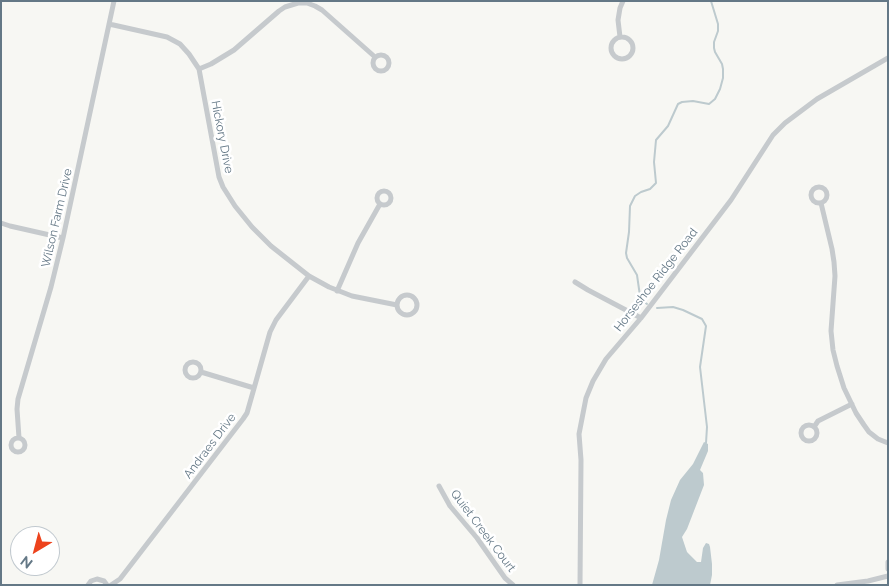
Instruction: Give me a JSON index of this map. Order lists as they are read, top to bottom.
{
  "streets": {
    "street": [
      "Hickory Drive",
      "Wilson Farm Drive",
      "Horseshoe Ridge Road",
      "Andraes Drive",
      "Quiet Creek Court"
    ]
  },
  "crossings": [
    ["Hickory Drive", "Wilson Farm Drive"],
    ["Hickory Drive", "Andraes Drive"]
  ],
  "north": "bottom left"
}
